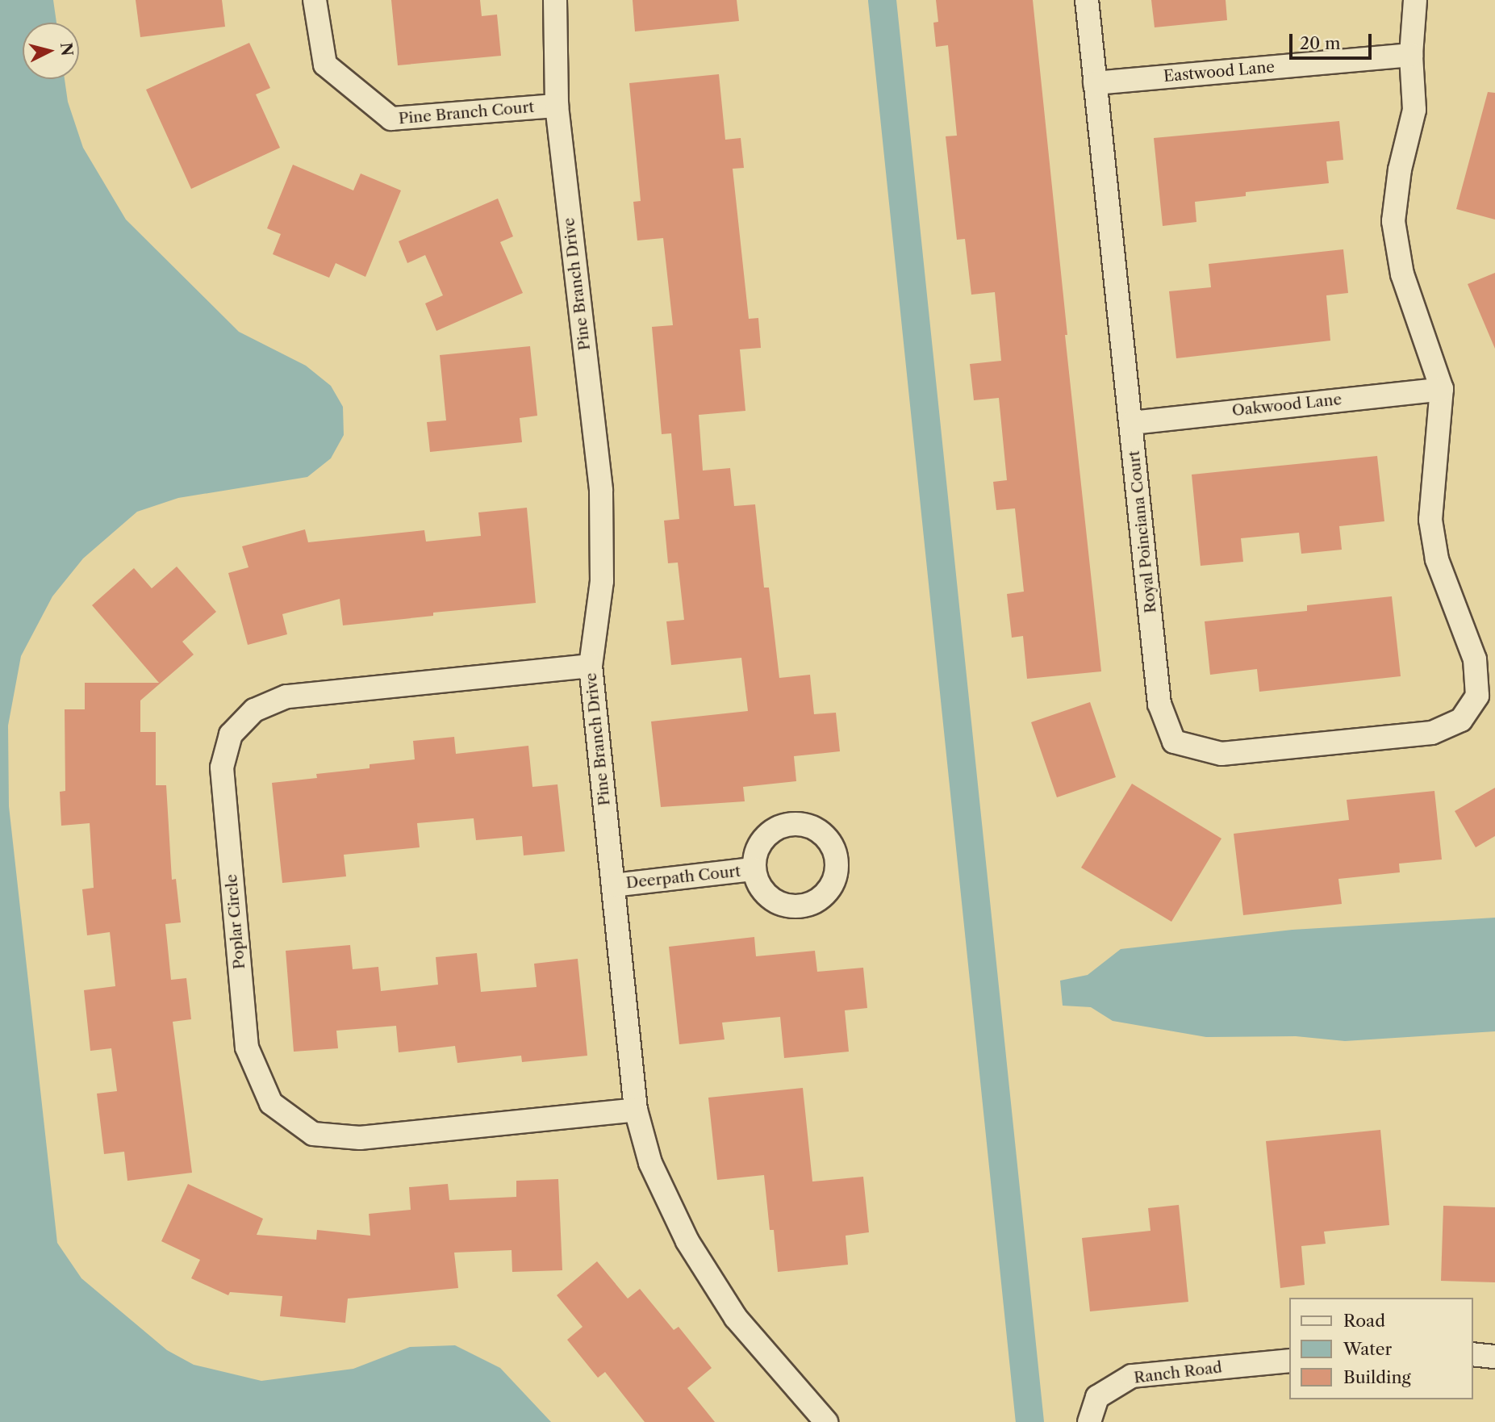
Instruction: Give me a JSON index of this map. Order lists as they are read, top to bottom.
{
  "streets": {
    "street": [
      "Eastwood Lane",
      "Pine Branch Court",
      "Pine Branch Drive",
      "Oakwood Lane",
      "Royal Poinciana Court",
      "Deerpath Court",
      "Poplar Circle",
      "Ranch Road"
    ]
  },
  "crossings": [
    ["Eastwood Lane", "Royal Poinciana Court"],
    ["Pine Branch Court", "Pine Branch Drive"],
    ["Pine Branch Drive", "Deerpath Court"],
    ["Pine Branch Drive", "Poplar Circle"],
    ["Oakwood Lane", "Royal Poinciana Court"]
  ],
  "legend": ["Road", "Water", "Building"],
  "scale_bar": "20 m",
  "north": "right"
}
